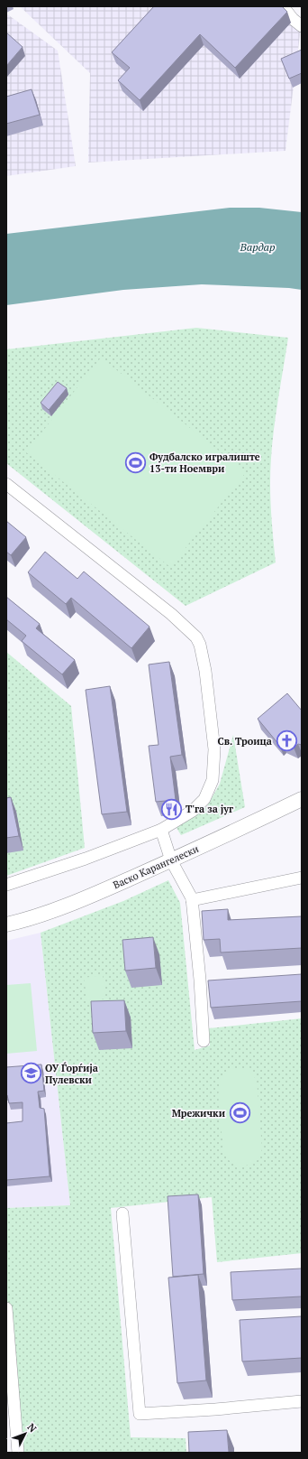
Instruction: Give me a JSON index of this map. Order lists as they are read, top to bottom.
{
  "streets": {
    "street": ["Васко Карангелески"]
  },
  "water": ["Вардар"],
  "places": {
    "sports": ["Фудбалско игралиште 13-ти Ноември", "Мрежички"],
    "church": ["Св. Троица"],
    "restaurant": ["Т'га за југ"],
    "school or university": ["ОУ Ѓорѓија Пулевски"]
  },
  "north": "top right"
}
